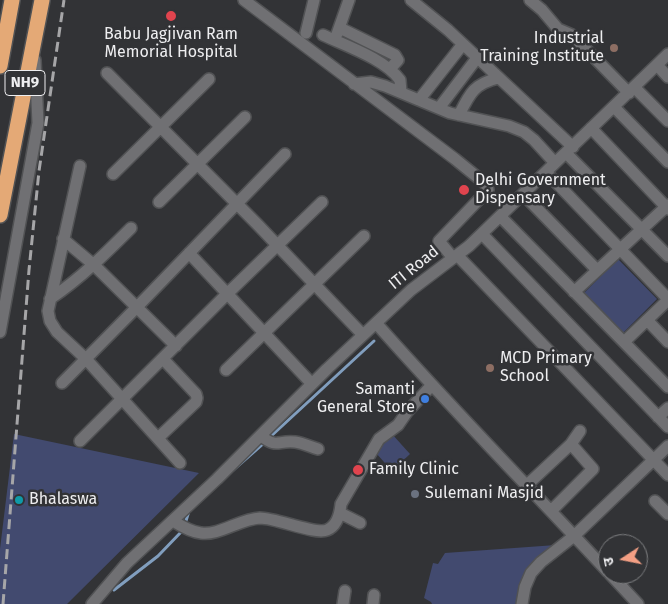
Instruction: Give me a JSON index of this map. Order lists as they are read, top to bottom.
{
  "streets": {
    "highway": ["NH9"],
    "street": ["ITI Road"]
  },
  "places": [
    "Babu Jagjivan Ram Memorial Hospital",
    "Industrial Training Institute",
    "Delhi Government Dispensary",
    "MCD Primary School",
    "Samanti General Store",
    "Family Clinic",
    "Sulemani Masjid",
    "Bhalaswa"
  ],
  "north": "left"
}
